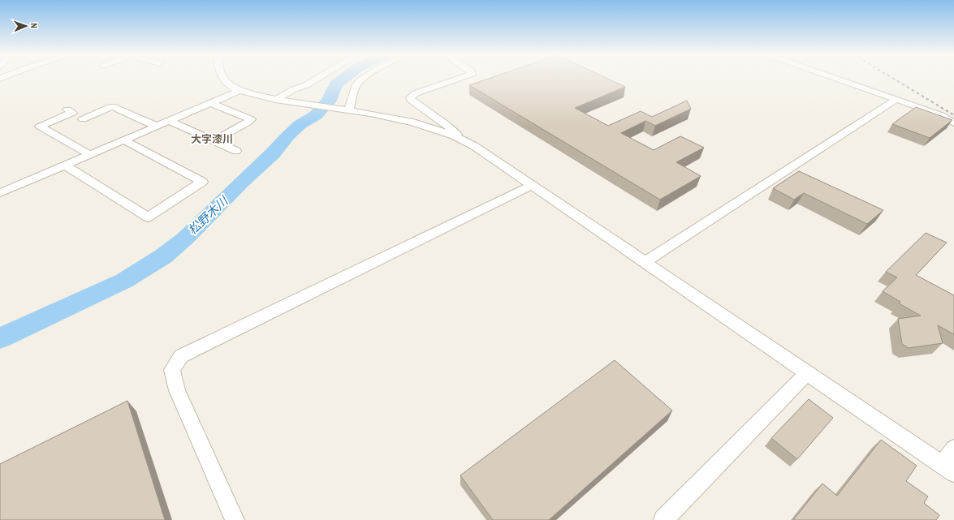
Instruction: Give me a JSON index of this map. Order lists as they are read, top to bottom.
{
  "districts": ["大字漆川"],
  "water": ["松野木川"],
  "north": "right"
}
